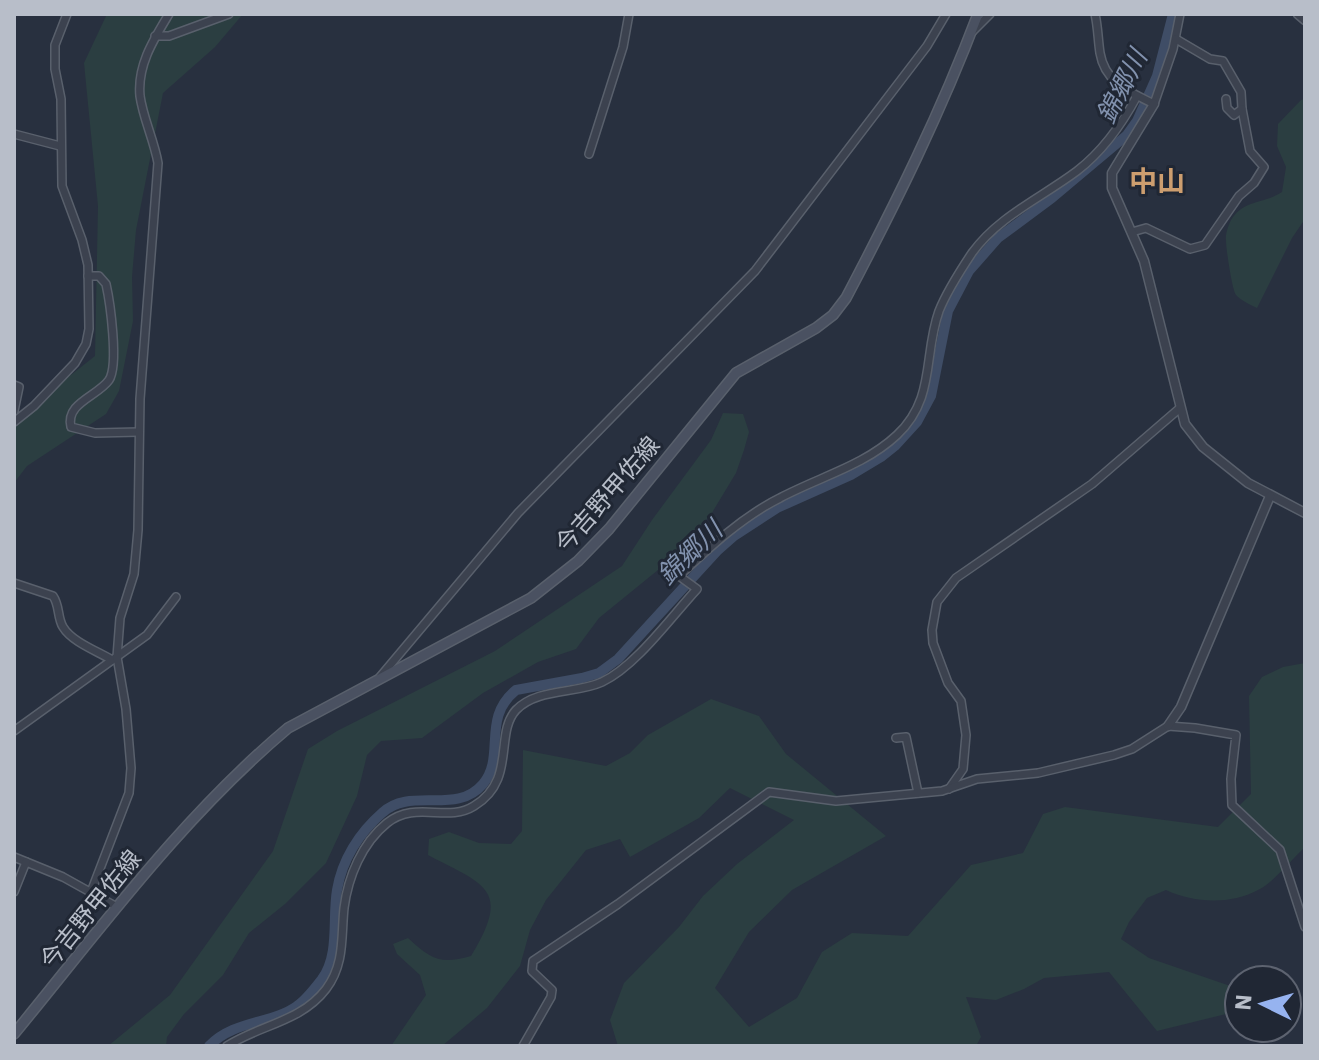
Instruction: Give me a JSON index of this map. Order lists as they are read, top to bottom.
{
  "streets": {
    "main road": ["今吉野甲佐線"]
  },
  "districts": ["中山"],
  "water": ["錦郷川"],
  "north": "left"
}
